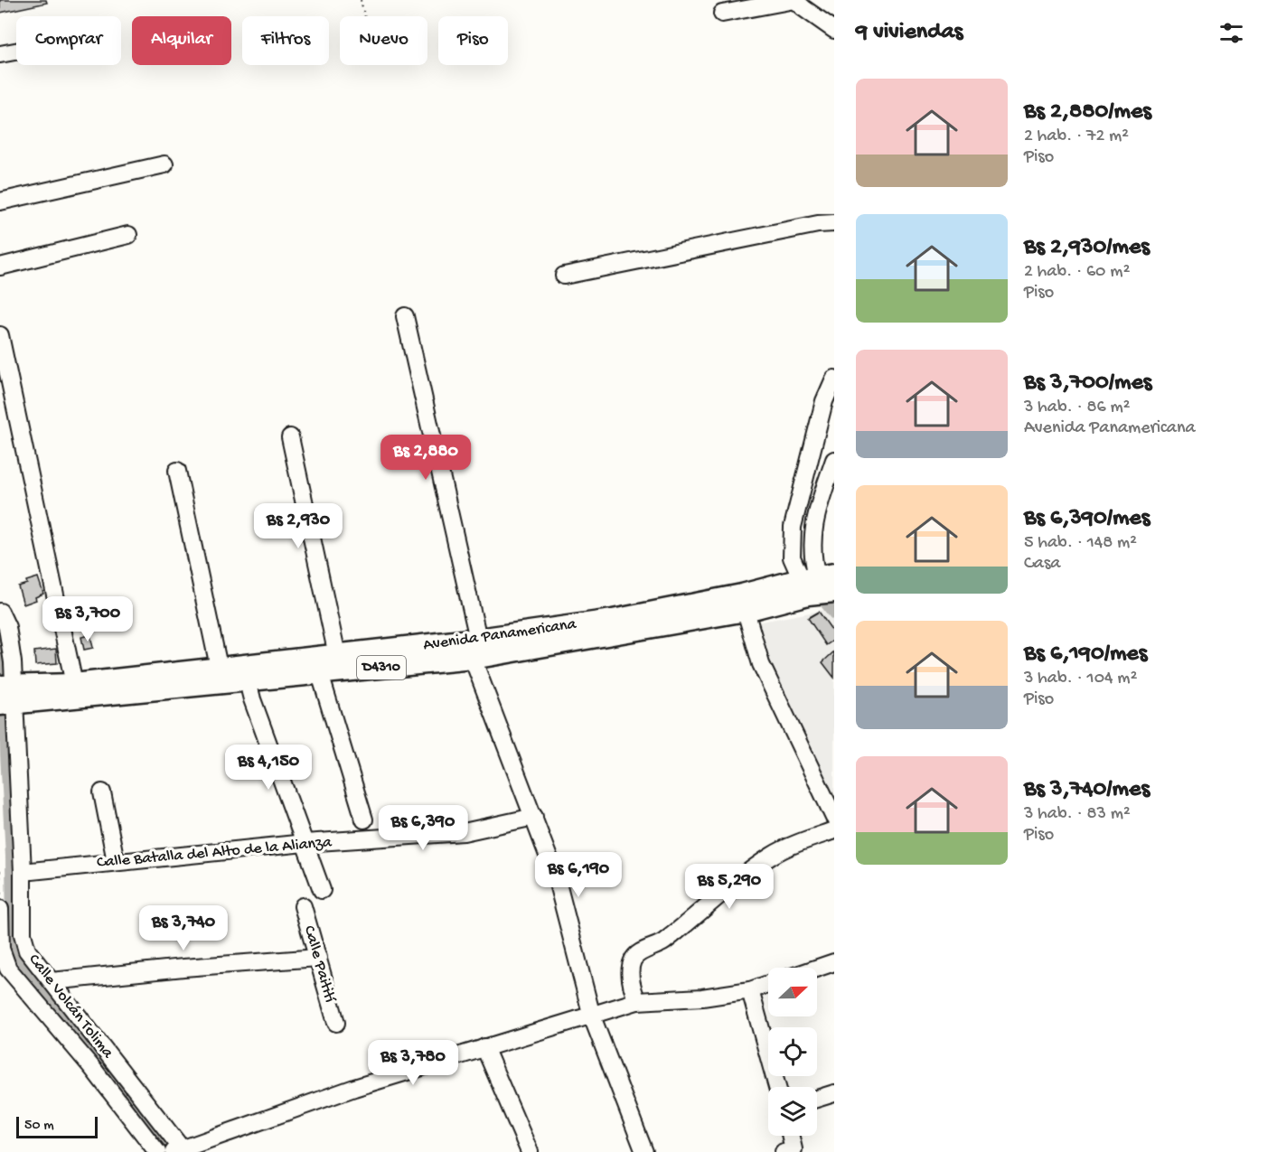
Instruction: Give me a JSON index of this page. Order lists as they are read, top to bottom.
{
  "streets": {
    "main road": ["Avenida Panamericana", "D4310"],
    "street": ["Calle Batalla del Alto de la Alianza", "Calle Paitití", "Calle Volcán Tolima"]
  },
  "crossings": [
    ["Avenida Panamericana", "Calle Volcán Tolima"],
    ["Calle Batalla del Alto de la Alianza", "Calle Volcán Tolima"]
  ],
  "scale_bar": "50 m",
  "north": "right",
  "page": {
    "heading": "9 viviendas",
    "chip": [
      "Comprar",
      "Alquilar",
      "Filtros",
      "Nuevo",
      "Piso"
    ],
    "list": [
      {
        "name": "Bs 2,880/mes",
        "note": "2 hab. · 72 m² · Piso"
      },
      {
        "name": "Bs 2,930/mes",
        "note": "2 hab. · 60 m² · Piso"
      },
      {
        "name": "Bs 3,700/mes",
        "note": "3 hab. · 86 m² · Avenida Panamericana"
      },
      {
        "name": "Bs 6,390/mes",
        "note": "5 hab. · 148 m² · Casa"
      },
      {
        "name": "Bs 6,190/mes",
        "note": "3 hab. · 104 m² · Piso"
      },
      {
        "name": "Bs 3,740/mes",
        "note": "3 hab. · 83 m² · Piso"
      }
    ],
    "price": [
      "Bs 2,880",
      "Bs 2,930",
      "Bs 3,700",
      "Bs 4,150",
      "Bs 6,390",
      "Bs 6,190",
      "Bs 5,290",
      "Bs 3,740",
      "Bs 3,780"
    ],
    "scale": "50 m"
  }
}
